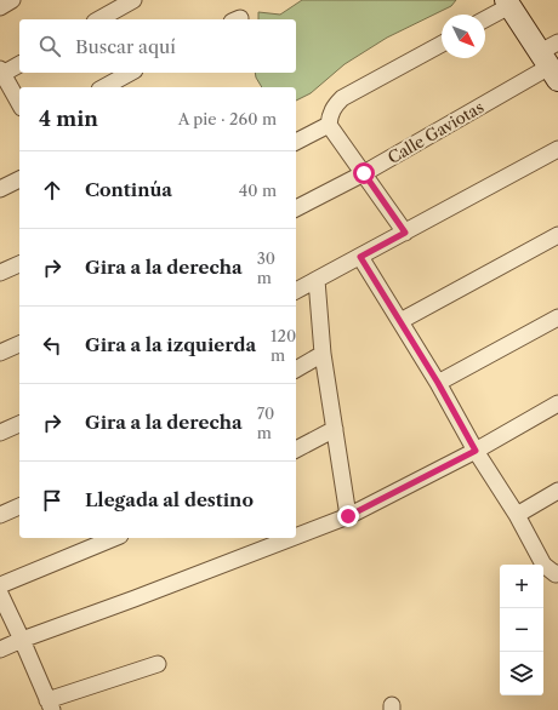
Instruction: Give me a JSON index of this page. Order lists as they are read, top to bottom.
{
  "streets": {
    "street": ["Calle Gaviotas"]
  },
  "north": "bottom right",
  "page": {
    "search": "Buscar aquí",
    "heading": ["4 min", "A pie · 260 m"],
    "list": [
      ["Continúa", "40 m"],
      ["Gira a la derecha", "30 m"],
      ["Gira a la izquierda", "120 m"],
      ["Gira a la derecha", "70 m"],
      "Llegada al destino"
    ],
    "map_buttons": ["+", "−"]
  }
}
